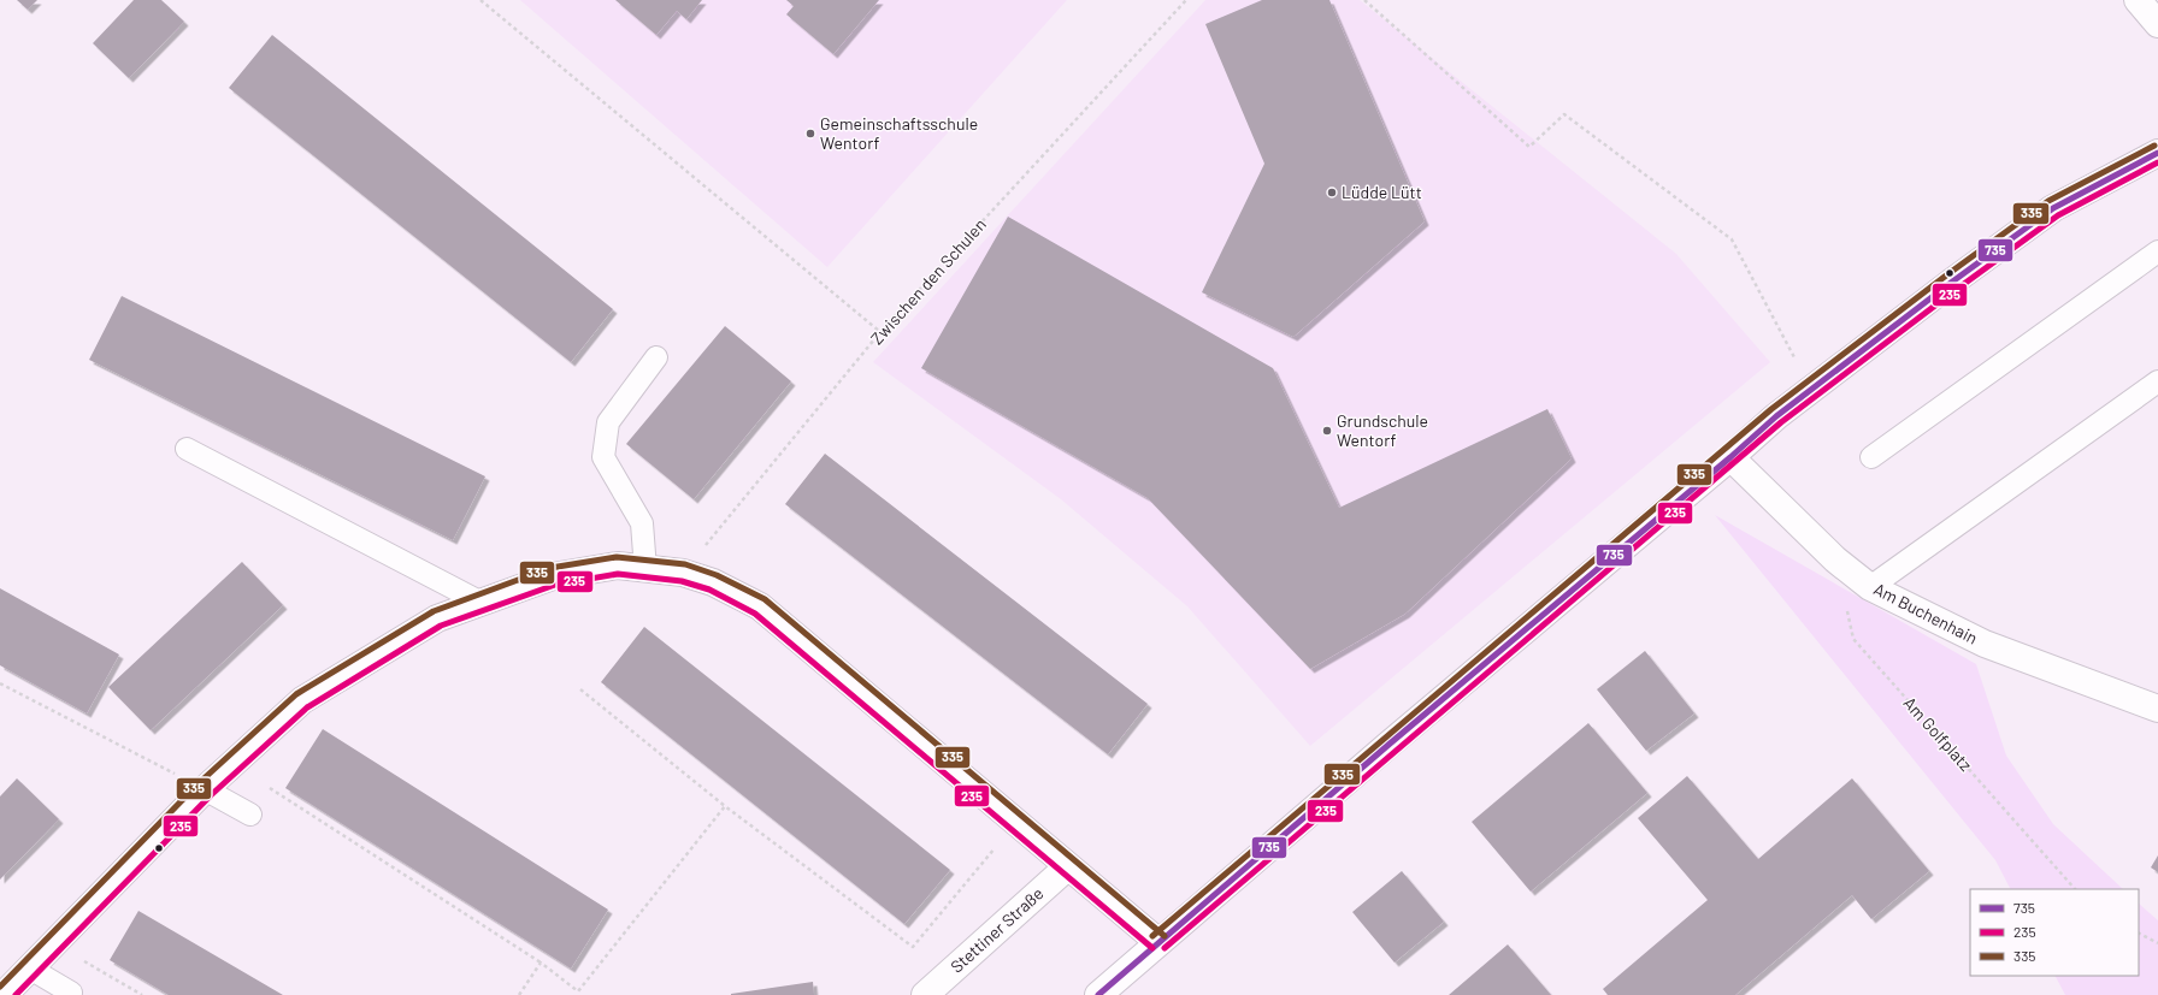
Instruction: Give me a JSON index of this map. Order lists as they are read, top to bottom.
{
  "streets": {
    "street": ["Am Buchenhain", "Stettiner Straße"],
    "path": ["Zwischen den Schulen", "Am Golfplatz"]
  },
  "crossings": [
    ["Am Buchenhain", "Am Golfplatz"]
  ],
  "places": ["Gemeinschaftsschule Wentorf", "Lüdde Lütt", "Grundschule Wentorf"],
  "lines": ["transit line 335", "transit line 735", "transit line 235"],
  "legend": ["735", "235", "335"]
}
